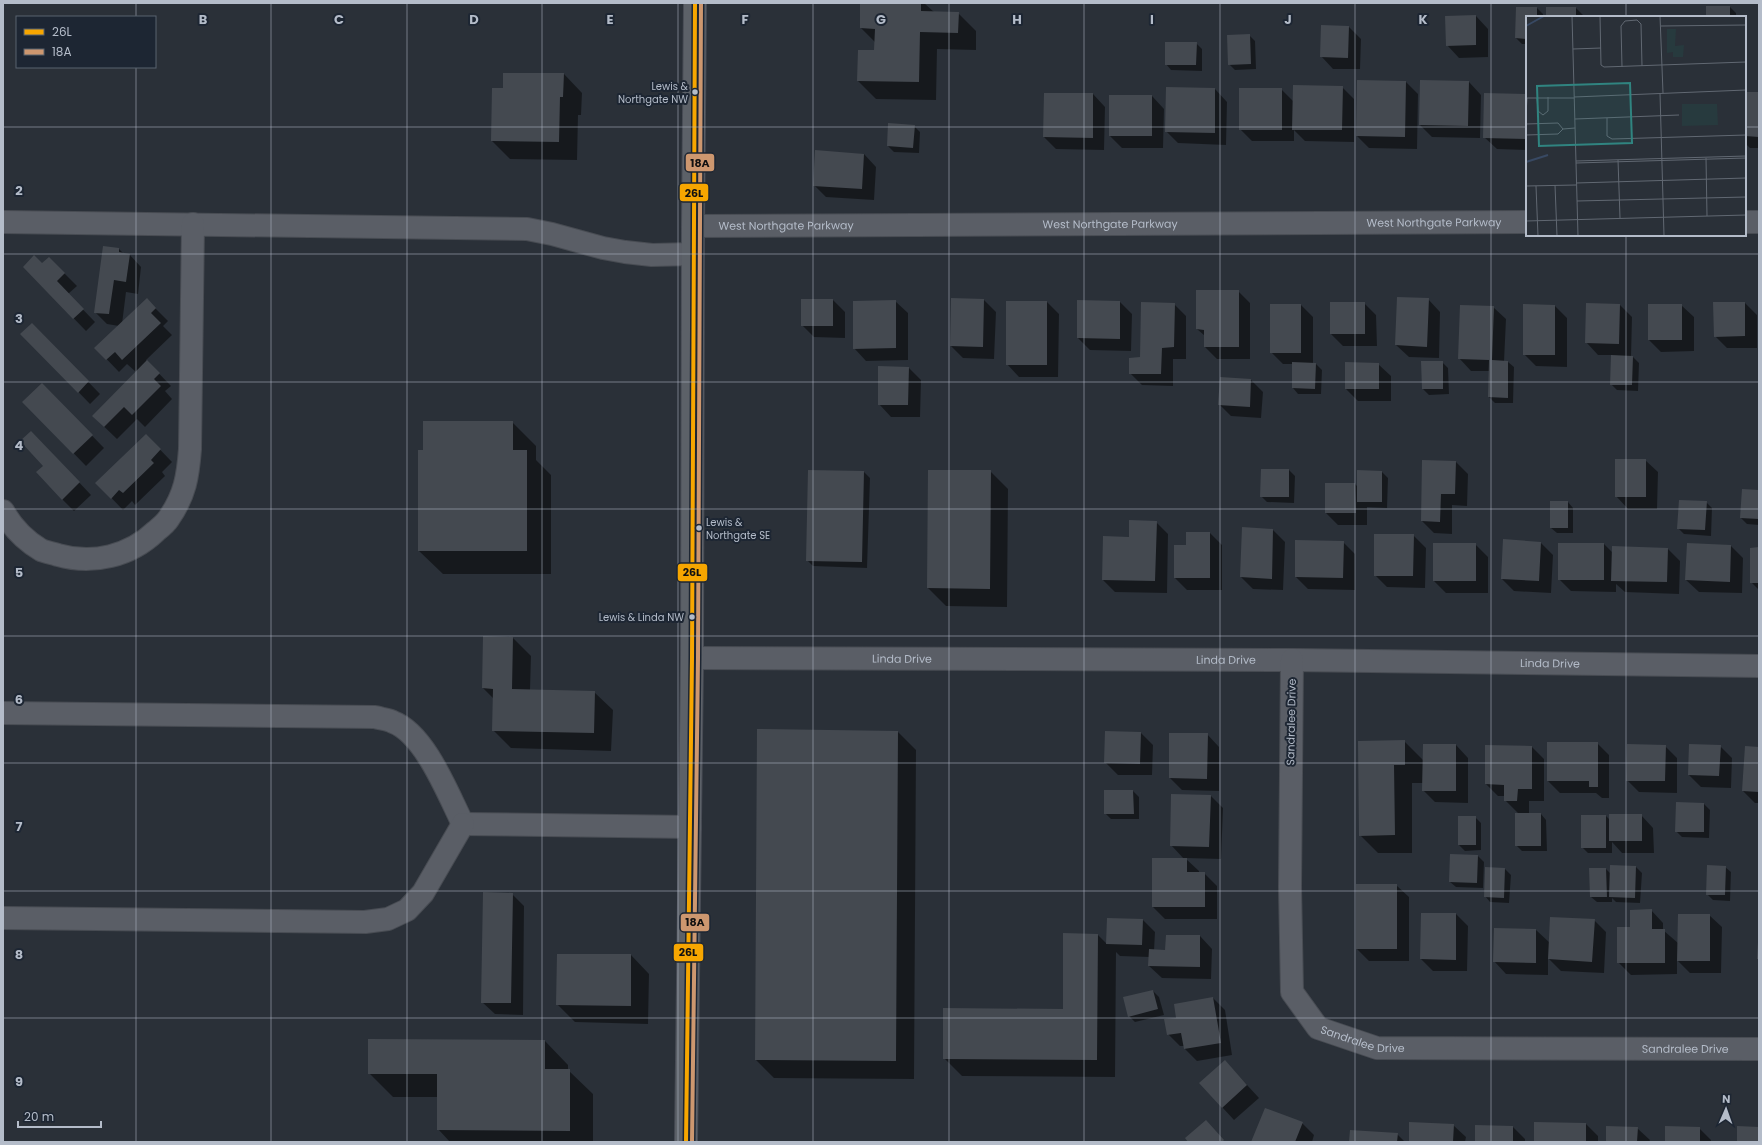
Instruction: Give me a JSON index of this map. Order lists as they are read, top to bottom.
{
  "streets": {
    "street": ["West Northgate Parkway", "Linda Drive", "Sandralee Drive"]
  },
  "crossings": [
    ["Linda Drive", "Sandralee Drive"]
  ],
  "places": ["Lewis & Northgate NW", "Lewis & Northgate SE", "Lewis & Linda NW"],
  "lines": ["transit line 26L", "transit line 18A"],
  "legend": ["26L", "18A"],
  "scale_bar": "20 m",
  "north": "top",
  "grid": {
    "columns": [
      "B",
      "C",
      "D",
      "E",
      "F",
      "G",
      "H",
      "I",
      "J",
      "K"
    ],
    "rows": [
      "2",
      "3",
      "4",
      "5",
      "6",
      "7",
      "8",
      "9"
    ]
  }
}
